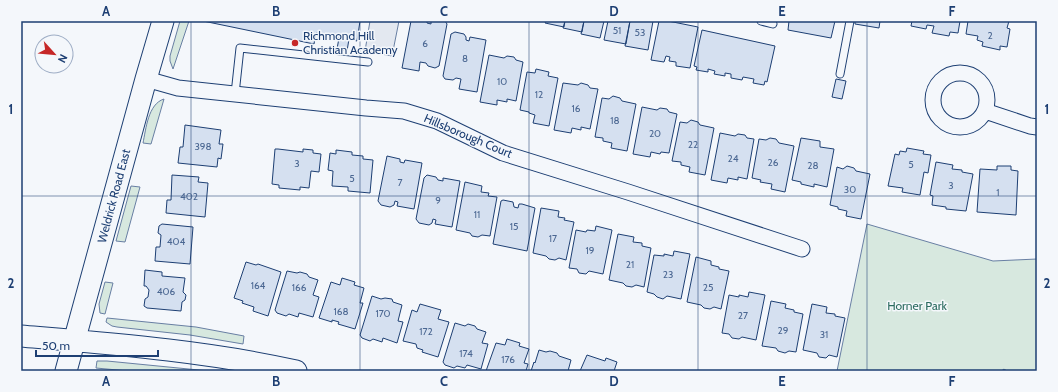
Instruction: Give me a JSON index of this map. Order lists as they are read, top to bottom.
{
  "streets": {
    "street": ["Hillsborough Court", "Weldrick Road East"]
  },
  "crossings": [
    ["Hillsborough Court", "Weldrick Road East"]
  ],
  "parks": ["Horner Park"],
  "places": ["Richmond Hill Christian Academy"],
  "house_numbers": [
    "51",
    "53",
    "2",
    "6",
    "8",
    "10",
    "12",
    "16",
    "18",
    "20",
    "22",
    "398",
    "24",
    "26",
    "3",
    "5",
    "28",
    "5",
    "7",
    "3",
    "30",
    "1",
    "402",
    "9",
    "11",
    "15",
    "17",
    "404",
    "19",
    "21",
    "23",
    "164",
    "166",
    "25",
    "406",
    "168",
    "170",
    "27",
    "29",
    "172",
    "31",
    "174",
    "176"
  ],
  "scale_bar": "50 m",
  "north": "bottom right",
  "grid": {
    "columns": [
      "A",
      "B",
      "C",
      "D",
      "E",
      "F"
    ],
    "rows": ["1", "2"]
  }
}
